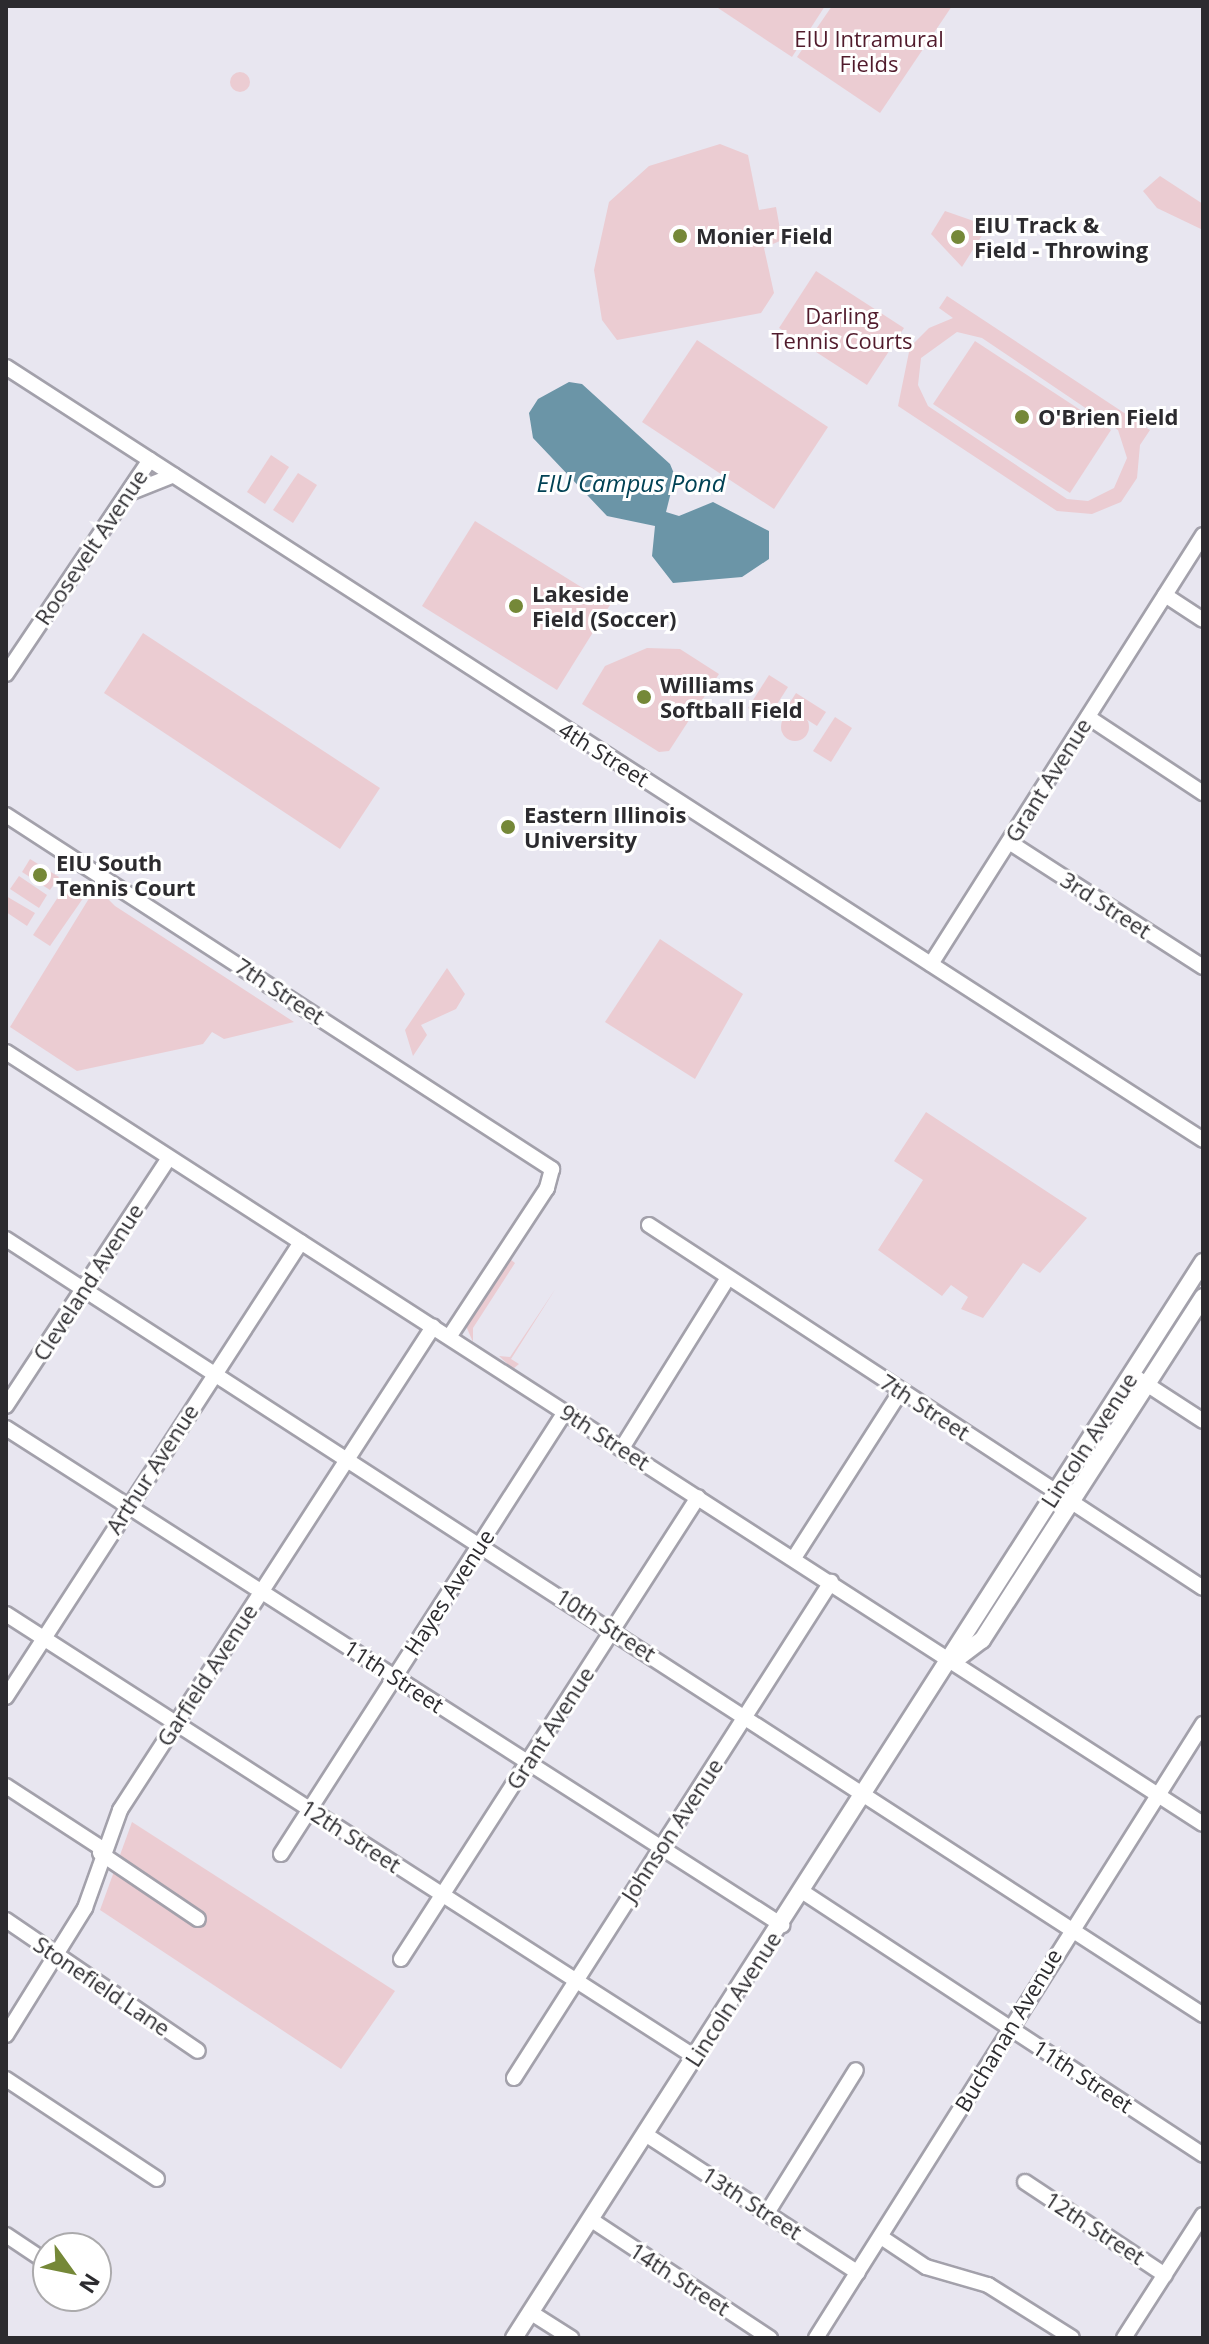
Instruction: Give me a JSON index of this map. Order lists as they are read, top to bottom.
{
  "streets": {
    "main road": ["Lincoln Avenue"],
    "street": [
      "Roosevelt Avenue",
      "4th Street",
      "Grant Avenue",
      "3rd Street",
      "7th Street",
      "Cleveland Avenue",
      "9th Street",
      "Arthur Avenue",
      "Hayes Avenue",
      "10th Street",
      "Garfield Avenue",
      "11th Street",
      "Johnson Avenue",
      "12th Street",
      "Stonefield Lane",
      "Buchanan Avenue",
      "13th Street",
      "14th Street"
    ]
  },
  "crossings": [
    ["Roosevelt Avenue", "4th Street"],
    ["4th Street", "Grant Avenue"],
    ["Grant Avenue", "3rd Street"],
    ["Grant Avenue", "9th Street"],
    ["Grant Avenue", "10th Street"],
    ["Grant Avenue", "11th Street"],
    ["Grant Avenue", "12th Street"],
    ["7th Street", "9th Street"],
    ["7th Street", "Lincoln Avenue"],
    ["Cleveland Avenue", "9th Street"],
    ["Cleveland Avenue", "10th Street"],
    ["9th Street", "Lincoln Avenue"],
    ["9th Street", "Arthur Avenue"],
    ["9th Street", "Hayes Avenue"],
    ["9th Street", "Garfield Avenue"],
    ["9th Street", "Johnson Avenue"],
    ["9th Street", "Buchanan Avenue"],
    ["Lincoln Avenue", "10th Street"],
    ["Lincoln Avenue", "11th Street"],
    ["Lincoln Avenue", "12th Street"],
    ["Lincoln Avenue", "13th Street"],
    ["Lincoln Avenue", "14th Street"],
    ["Arthur Avenue", "10th Street"],
    ["Arthur Avenue", "11th Street"],
    ["Arthur Avenue", "12th Street"],
    ["Hayes Avenue", "10th Street"],
    ["Hayes Avenue", "11th Street"],
    ["Hayes Avenue", "12th Street"],
    ["10th Street", "Garfield Avenue"],
    ["10th Street", "Johnson Avenue"],
    ["10th Street", "Buchanan Avenue"],
    ["Garfield Avenue", "11th Street"],
    ["Garfield Avenue", "12th Street"],
    ["Garfield Avenue", "Stonefield Lane"],
    ["11th Street", "Johnson Avenue"],
    ["11th Street", "Buchanan Avenue"],
    ["Johnson Avenue", "12th Street"],
    ["Buchanan Avenue", "13th Street"]
  ],
  "water": ["EIU Campus Pond"],
  "parks": ["EIU Intramural Fields", "Darling Tennis Courts"],
  "places": [
    "Monier Field",
    "EIU Track & Field - Throwing",
    "O'Brien Field",
    "Lakeside Field (Soccer)",
    "Williams Softball Field",
    "Eastern Illinois University",
    "EIU South Tennis Court"
  ],
  "north": "bottom right"
}
